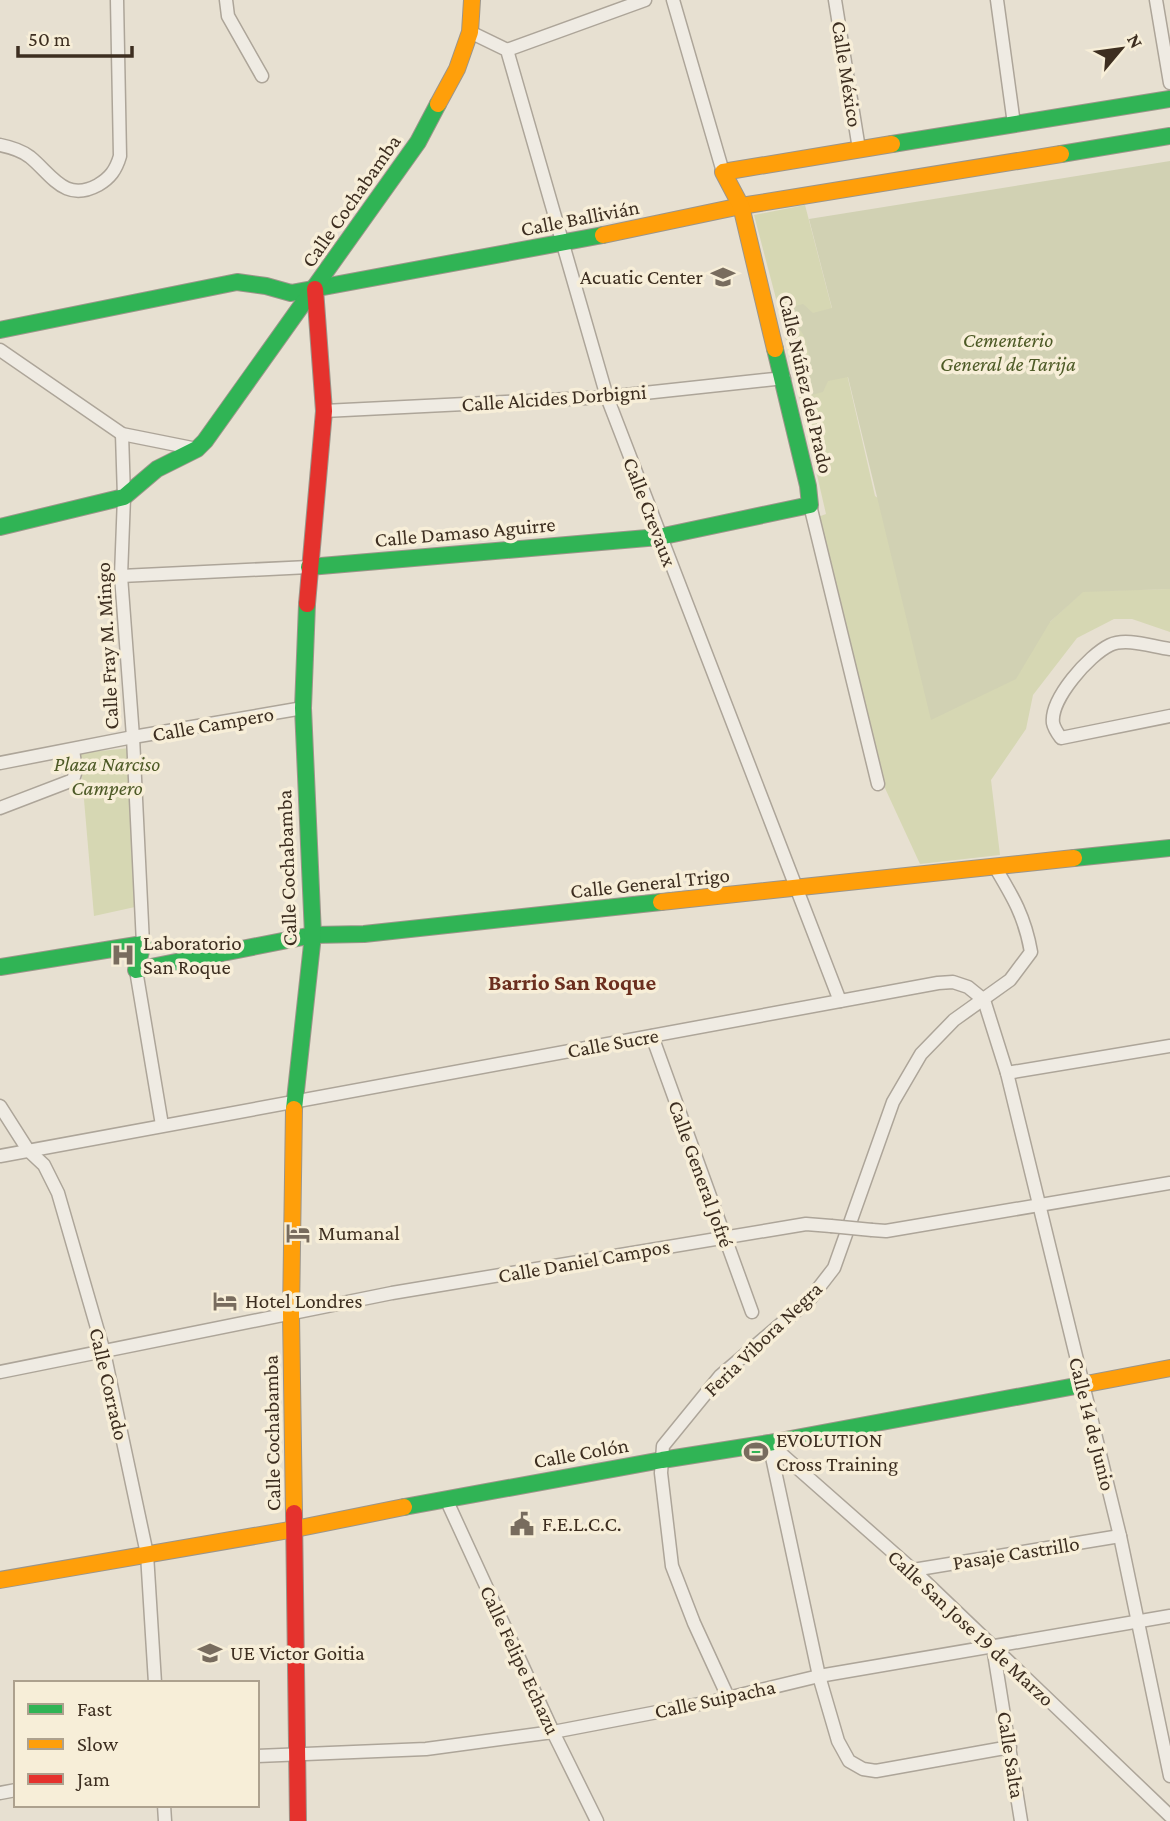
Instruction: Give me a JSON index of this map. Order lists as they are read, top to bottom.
{
  "streets": {
    "street": [
      "Calle México",
      "Calle Cochabamba",
      "Calle Ballivián",
      "Calle Núñez del Prado",
      "Calle Alcides Dorbigni",
      "Calle Crevaux",
      "Calle Damaso Aguirre",
      "Calle Fray M. Mingo",
      "Calle Campero",
      "Calle General Trigo",
      "Calle Sucre",
      "Calle General Jofré",
      "Calle Daniel Campos",
      "Feria Vibora Negra",
      "Calle Corrado",
      "Calle 14 de Junio",
      "Calle Colón",
      "Pasaje Castrillo",
      "Calle San Jose 19 de Marzo",
      "Calle Felipe Echazu",
      "Calle Suipacha",
      "Calle Salta"
    ]
  },
  "crossings": [
    ["Calle Cochabamba", "Calle Ballivián"],
    ["Calle Cochabamba", "Calle Alcides Dorbigni"],
    ["Calle Cochabamba", "Calle Damaso Aguirre"],
    ["Calle Cochabamba", "Calle Campero"],
    ["Calle Cochabamba", "Calle General Trigo"],
    ["Calle Cochabamba", "Calle Sucre"],
    ["Calle Cochabamba", "Calle Daniel Campos"],
    ["Calle Cochabamba", "Calle Colón"],
    ["Calle Cochabamba", "Calle Suipacha"],
    ["Calle Ballivián", "Calle Núñez del Prado"],
    ["Calle Ballivián", "Calle Crevaux"],
    ["Calle Núñez del Prado", "Calle Alcides Dorbigni"],
    ["Calle Núñez del Prado", "Calle Damaso Aguirre"],
    ["Calle Alcides Dorbigni", "Calle Crevaux"],
    ["Calle Crevaux", "Calle Damaso Aguirre"],
    ["Calle Crevaux", "Calle General Trigo"],
    ["Calle Crevaux", "Calle Sucre"],
    ["Calle Damaso Aguirre", "Calle Fray M. Mingo"],
    ["Calle Fray M. Mingo", "Calle Campero"],
    ["Calle Fray M. Mingo", "Calle General Trigo"],
    ["Calle Fray M. Mingo", "Calle Sucre"],
    ["Calle General Trigo", "Feria Vibora Negra"],
    ["Calle Sucre", "Calle General Jofré"],
    ["Calle Sucre", "Feria Vibora Negra"],
    ["Calle Sucre", "Calle Corrado"],
    ["Calle General Jofré", "Calle Daniel Campos"],
    ["Calle Daniel Campos", "Calle Corrado"],
    ["Calle Daniel Campos", "Calle 14 de Junio"],
    ["Feria Vibora Negra", "Calle Colón"],
    ["Feria Vibora Negra", "Calle Suipacha"],
    ["Calle Corrado", "Calle Colón"],
    ["Calle 14 de Junio", "Calle Colón"],
    ["Calle 14 de Junio", "Pasaje Castrillo"],
    ["Calle 14 de Junio", "Calle Suipacha"],
    ["Calle Colón", "Calle San Jose 19 de Marzo"],
    ["Calle Colón", "Calle Felipe Echazu"],
    ["Pasaje Castrillo", "Calle San Jose 19 de Marzo"],
    ["Calle San Jose 19 de Marzo", "Calle Suipacha"],
    ["Calle San Jose 19 de Marzo", "Calle Salta"],
    ["Calle Felipe Echazu", "Calle Suipacha"],
    ["Calle Suipacha", "Calle Salta"]
  ],
  "districts": ["Barrio San Roque"],
  "parks": ["Cementerio General de Tarija", "Plaza Narciso Campero"],
  "places": {
    "school or university": ["Acuatic Center", "UE Victor Goitia"],
    "hospital": ["Laboratorio San Roque"],
    "hotel": ["Mumanal", "Hotel Londres"],
    "sports": ["EVOLUTION Cross Training"],
    "public building": ["F.E.L.C.C."]
  },
  "legend": ["Fast", "Slow", "Jam"],
  "scale_bar": "50 m",
  "north": "top right"
}
